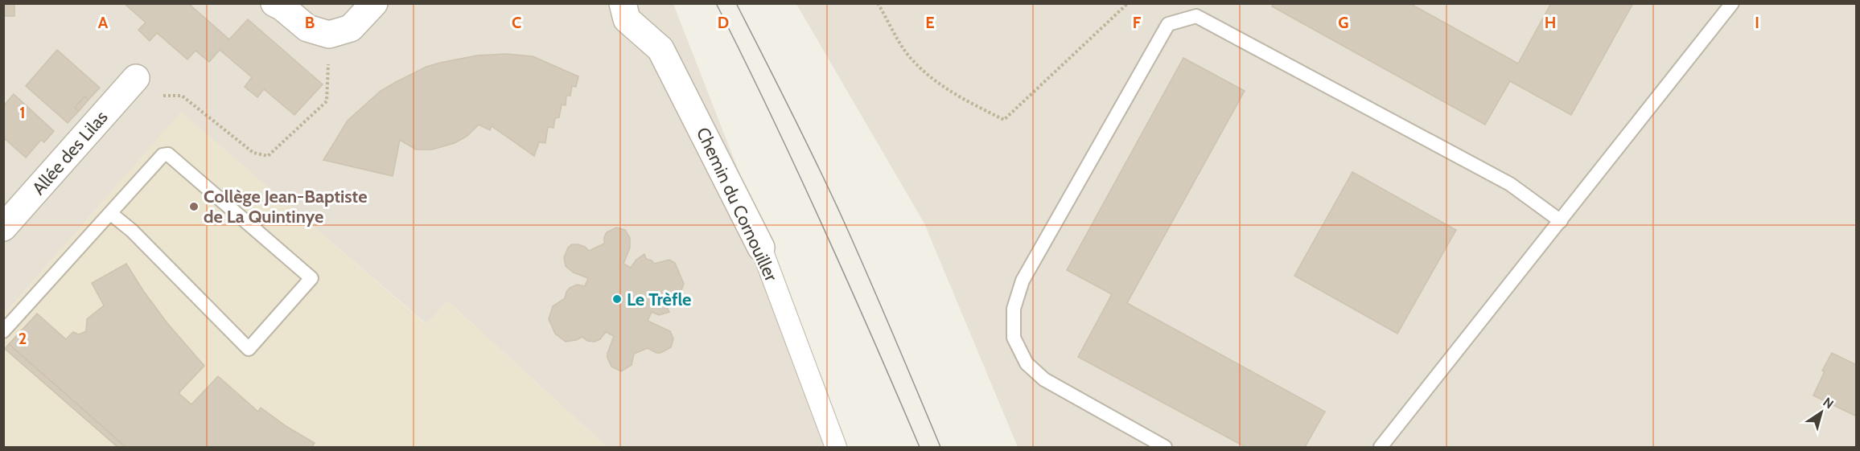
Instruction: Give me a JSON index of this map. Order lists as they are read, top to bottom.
{
  "streets": {
    "street": ["Allée des Lilas", "Chemin du Cornouiller"]
  },
  "places": ["Collège Jean-Baptiste de La Quintinye", "Le Trèfle"],
  "north": "top right",
  "grid": {
    "columns": [
      "A",
      "B",
      "C",
      "D",
      "E",
      "F",
      "G",
      "H",
      "I"
    ],
    "rows": ["1", "2"]
  }
}
